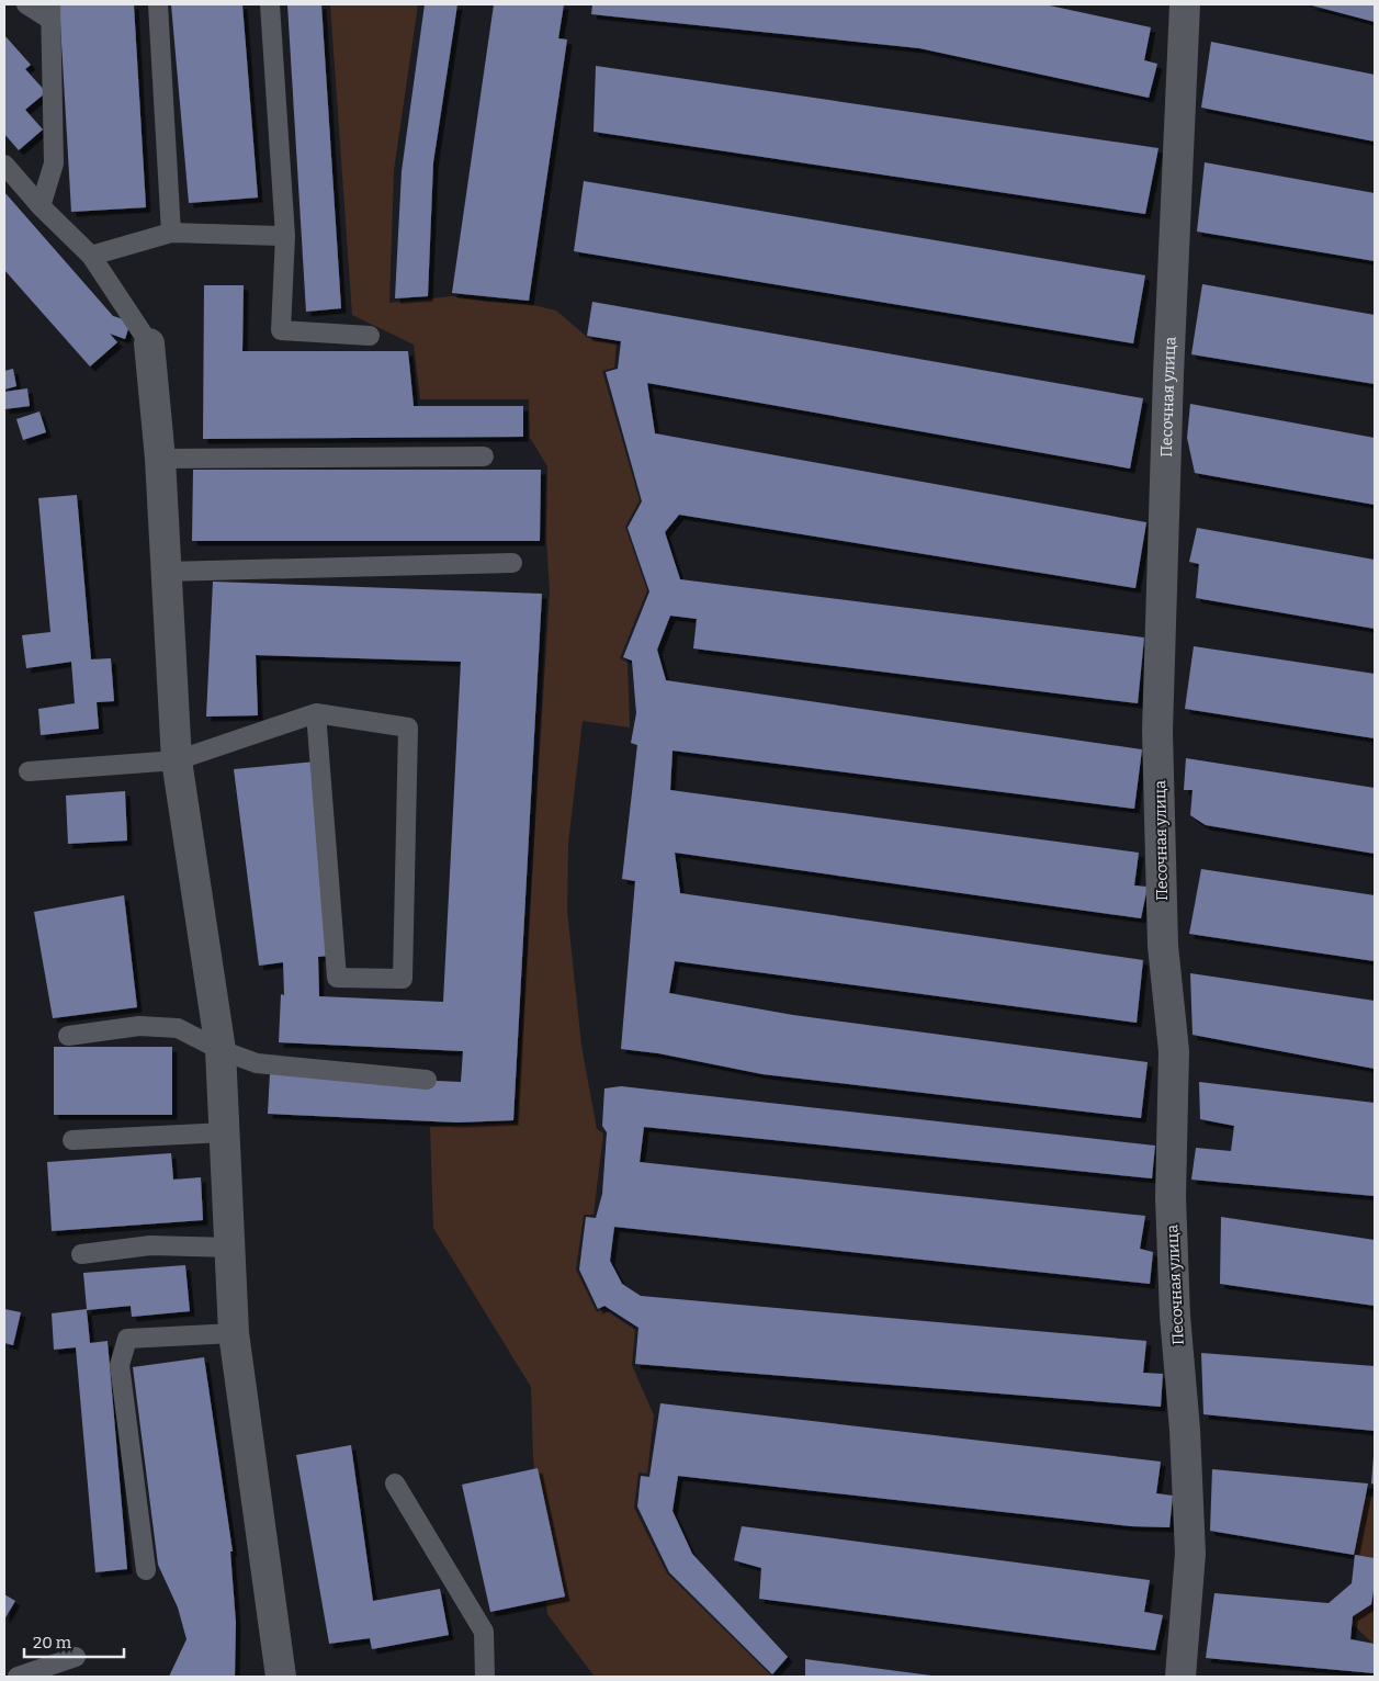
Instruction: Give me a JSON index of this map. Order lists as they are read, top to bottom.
{
  "streets": {
    "street": ["Песочная улица"]
  },
  "scale_bar": "20 m"
}
